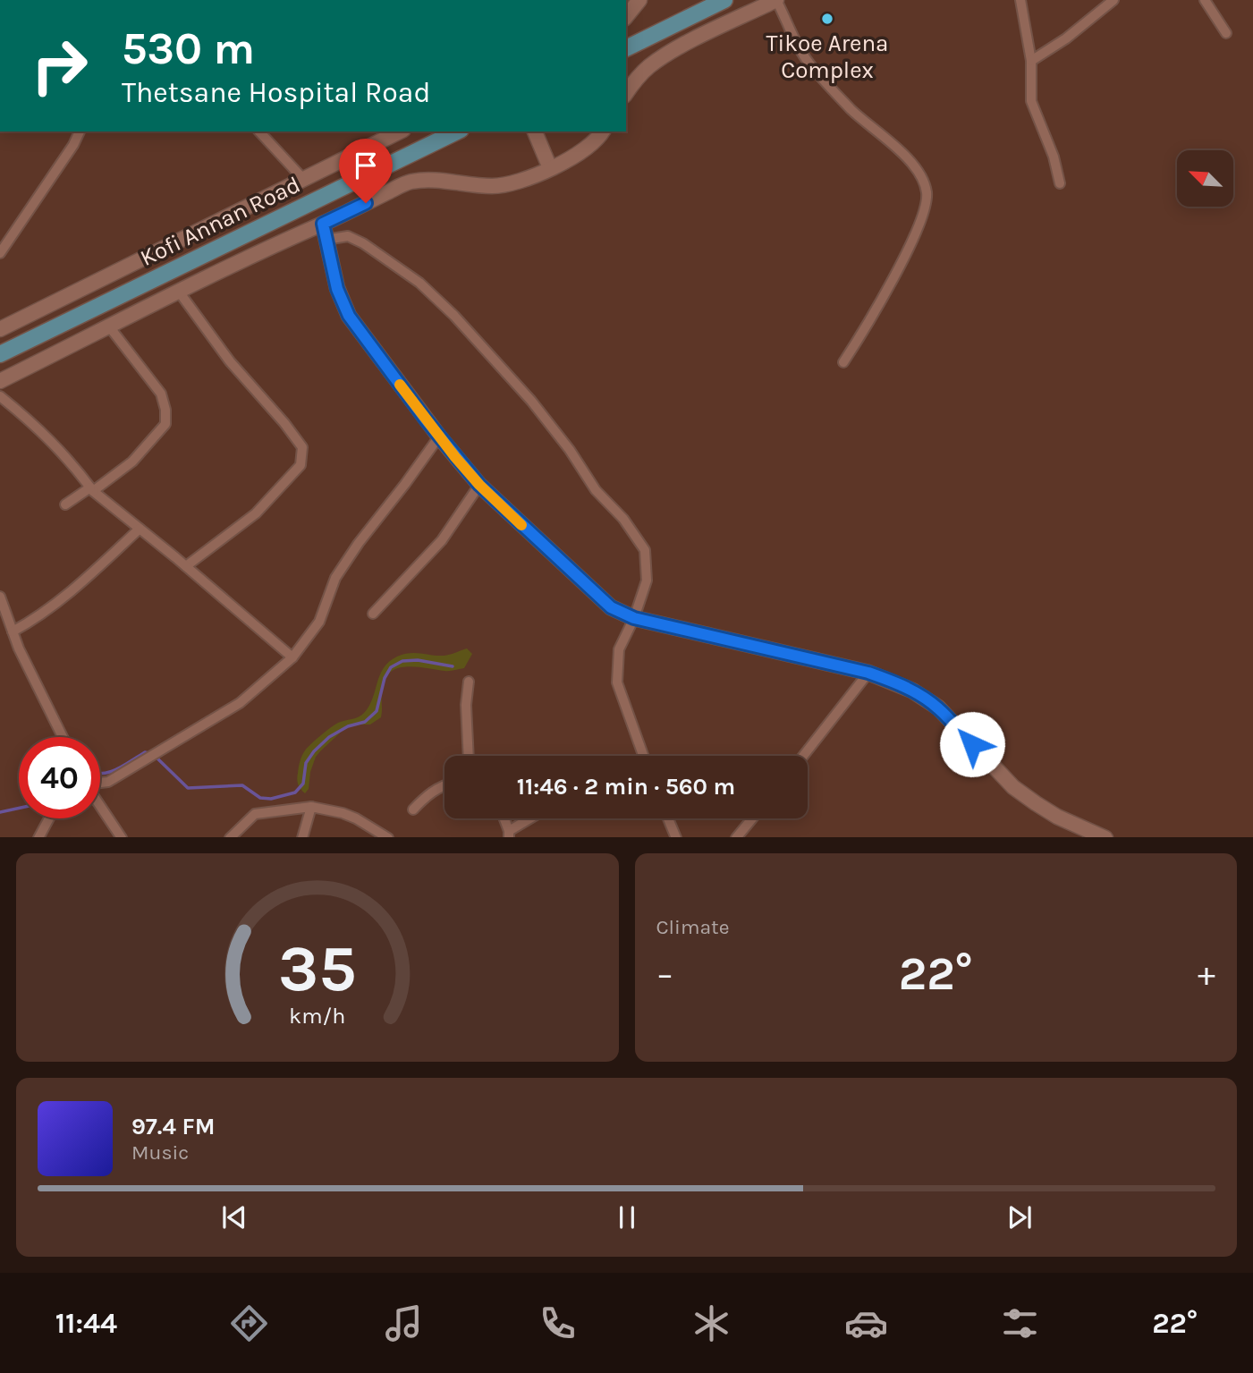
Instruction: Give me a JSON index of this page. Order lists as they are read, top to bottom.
{
  "streets": {
    "main road": ["Kofi Annan Road"]
  },
  "places": ["Tikoe Arena Complex"],
  "north": "top left",
  "page": {
    "turn": ["530 m", "Thetsane Hospital Road"],
    "limit": "40",
    "trip": "11:46 · 2 min · 560 m",
    "tile": "Climate",
    "heat": ["−", "22°", "+"],
    "song": ["97.4 FM", "Music"],
    "tabs": ["11:44", "22°"],
    "gauge": ["35", "km/h"]
  }
}
